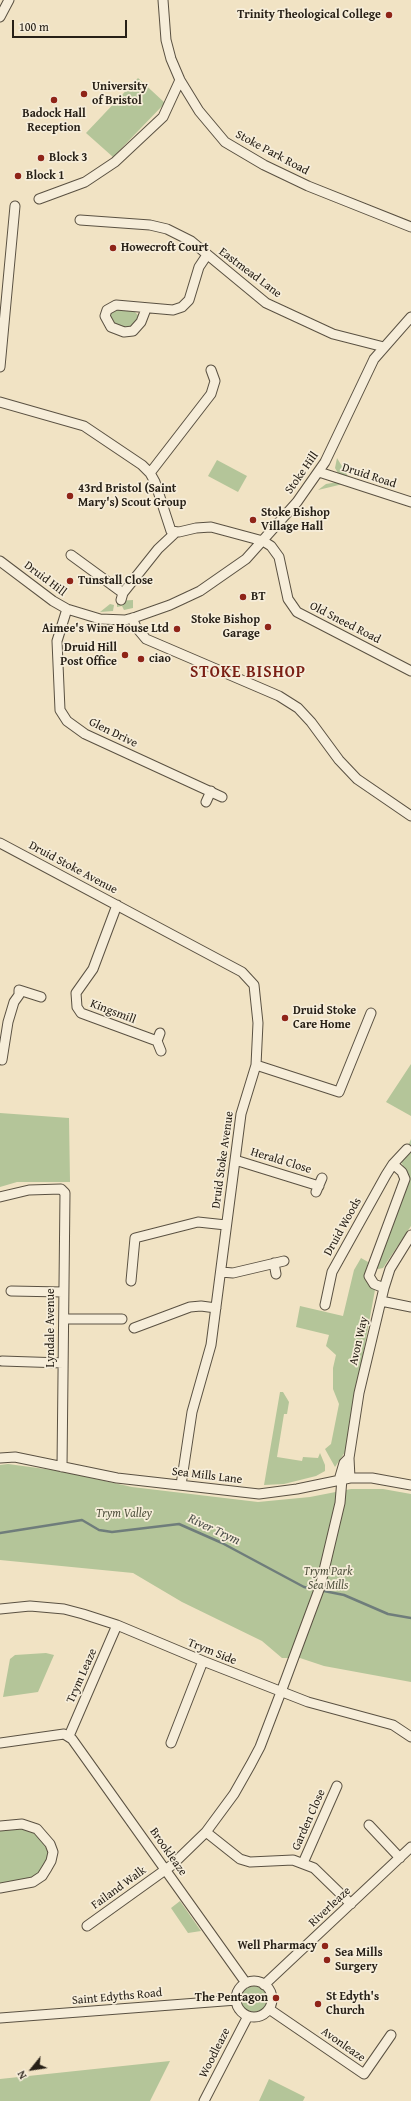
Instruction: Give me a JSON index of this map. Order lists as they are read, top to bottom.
{
  "streets": {
    "street": [
      "Stoke Park Road",
      "Eastmead Lane",
      "Stoke Hill",
      "Druid Road",
      "Druid Hill",
      "Old Sneed Road",
      "Glen Drive",
      "Druid Stoke Avenue",
      "Kingsmill",
      "Herald Close",
      "Druid Woods",
      "Lyndale Avenue",
      "Avon Way",
      "Sea Mills Lane",
      "Trym Side",
      "Trym Leaze",
      "Garden Close",
      "Brookleaze",
      "Failand Walk",
      "Riverleaze",
      "Saint Edyths Road",
      "Avonleaze",
      "Woodleaze"
    ]
  },
  "crossings": [
    ["Eastmead Lane", "Stoke Hill"],
    ["Stoke Hill", "Druid Road"],
    ["Stoke Hill", "Druid Hill"],
    ["Stoke Hill", "Old Sneed Road"],
    ["Druid Hill", "Glen Drive"],
    ["Druid Stoke Avenue", "Kingsmill"],
    ["Druid Stoke Avenue", "Herald Close"],
    ["Druid Stoke Avenue", "Sea Mills Lane"],
    ["Lyndale Avenue", "Sea Mills Lane"],
    ["Avon Way", "Sea Mills Lane"],
    ["Avon Way", "Trym Side"],
    ["Avon Way", "Failand Walk"],
    ["Trym Side", "Trym Leaze"],
    ["Trym Side", "Failand Walk"],
    ["Trym Leaze", "Brookleaze"],
    ["Brookleaze", "Failand Walk"],
    ["Brookleaze", "Riverleaze"],
    ["Brookleaze", "Saint Edyths Road"],
    ["Brookleaze", "Avonleaze"],
    ["Brookleaze", "Woodleaze"],
    ["Riverleaze", "Saint Edyths Road"],
    ["Riverleaze", "Avonleaze"],
    ["Riverleaze", "Woodleaze"],
    ["Saint Edyths Road", "Avonleaze"],
    ["Saint Edyths Road", "Woodleaze"],
    ["Avonleaze", "Woodleaze"]
  ],
  "districts": ["STOKE BISHOP"],
  "water": ["River Trym"],
  "parks": ["Trym Valley", "Trym Park Sea Mills"],
  "places": [
    "Trinity Theological College",
    "University of Bristol",
    "Badock Hall Reception",
    "Block 3",
    "Block 1",
    "Howecroft Court",
    "43rd Bristol (Saint Mary's) Scout Group",
    "Stoke Bishop Village Hall",
    "Tunstall Close",
    "BT",
    "Stoke Bishop Garage",
    "Aimee's Wine House Ltd",
    "Druid Hill Post Office",
    "ciao",
    "Druid Stoke Care Home",
    "Well Pharmacy",
    "Sea Mills Surgery",
    "The Pentagon",
    "St Edyth's Church"
  ],
  "scale_bar": "100 m",
  "north": "bottom left"
}
